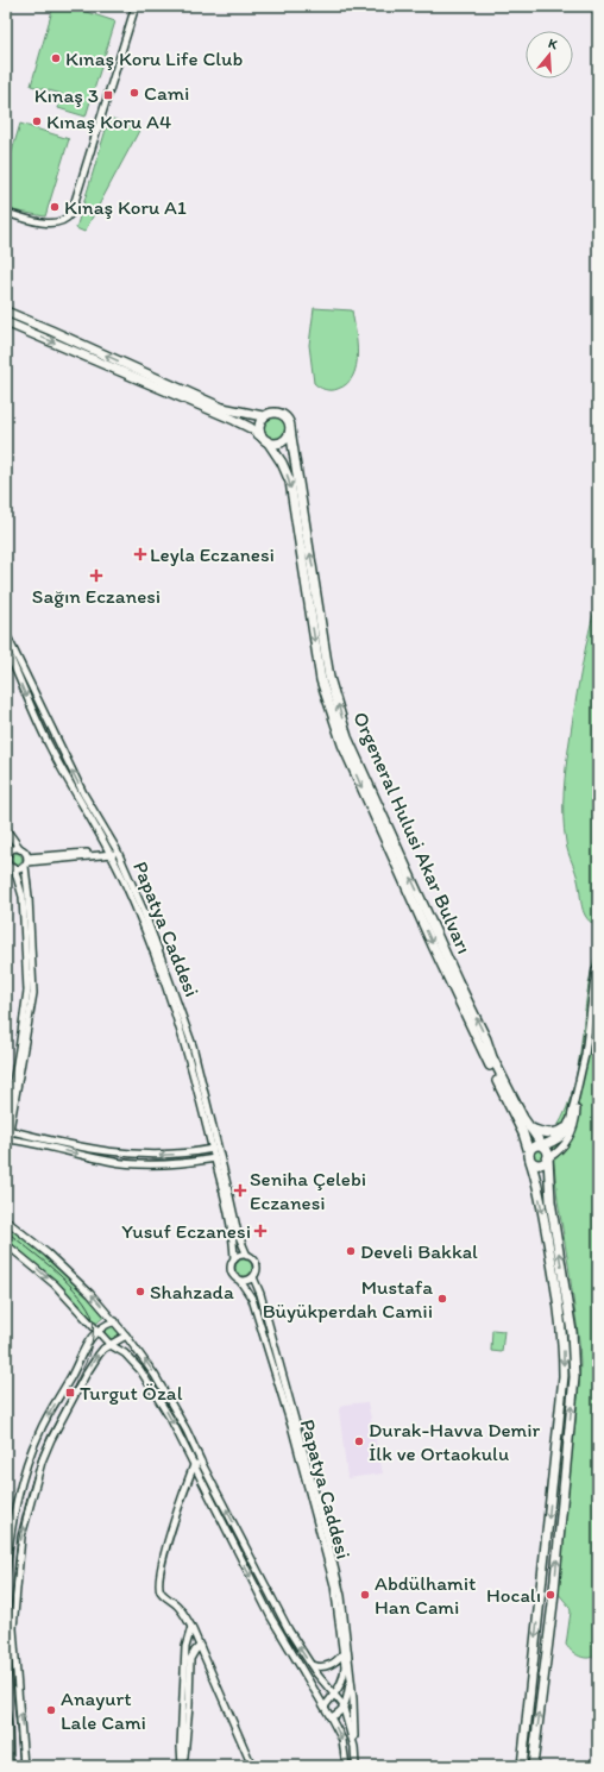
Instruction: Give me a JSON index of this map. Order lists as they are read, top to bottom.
{
  "streets": {
    "main road": ["Orgeneral Hulusi Akar Bulvarı"],
    "street": ["Papatya Caddesi"]
  },
  "places": {
    "other": [
      "Kınaş Koru Life Club",
      "Cami",
      "Kınaş Koru A4",
      "Kınaş Koru A1",
      "Develi Bakkal",
      "Shahzada",
      "Mustafa Büyükperdah Camii",
      "Durak-Havva Demir İlk ve Ortaokulu",
      "Abdülhamit Han Cami",
      "Hocalı",
      "Anayurt Lale Cami"
    ],
    "transit": ["Kınaş 3", "Turgut Özal"],
    "health": [
      "Leyla Eczanesi",
      "Sağın Eczanesi",
      "Seniha Çelebi Eczanesi",
      "Yusuf Eczanesi"
    ]
  },
  "north": "top"
}
